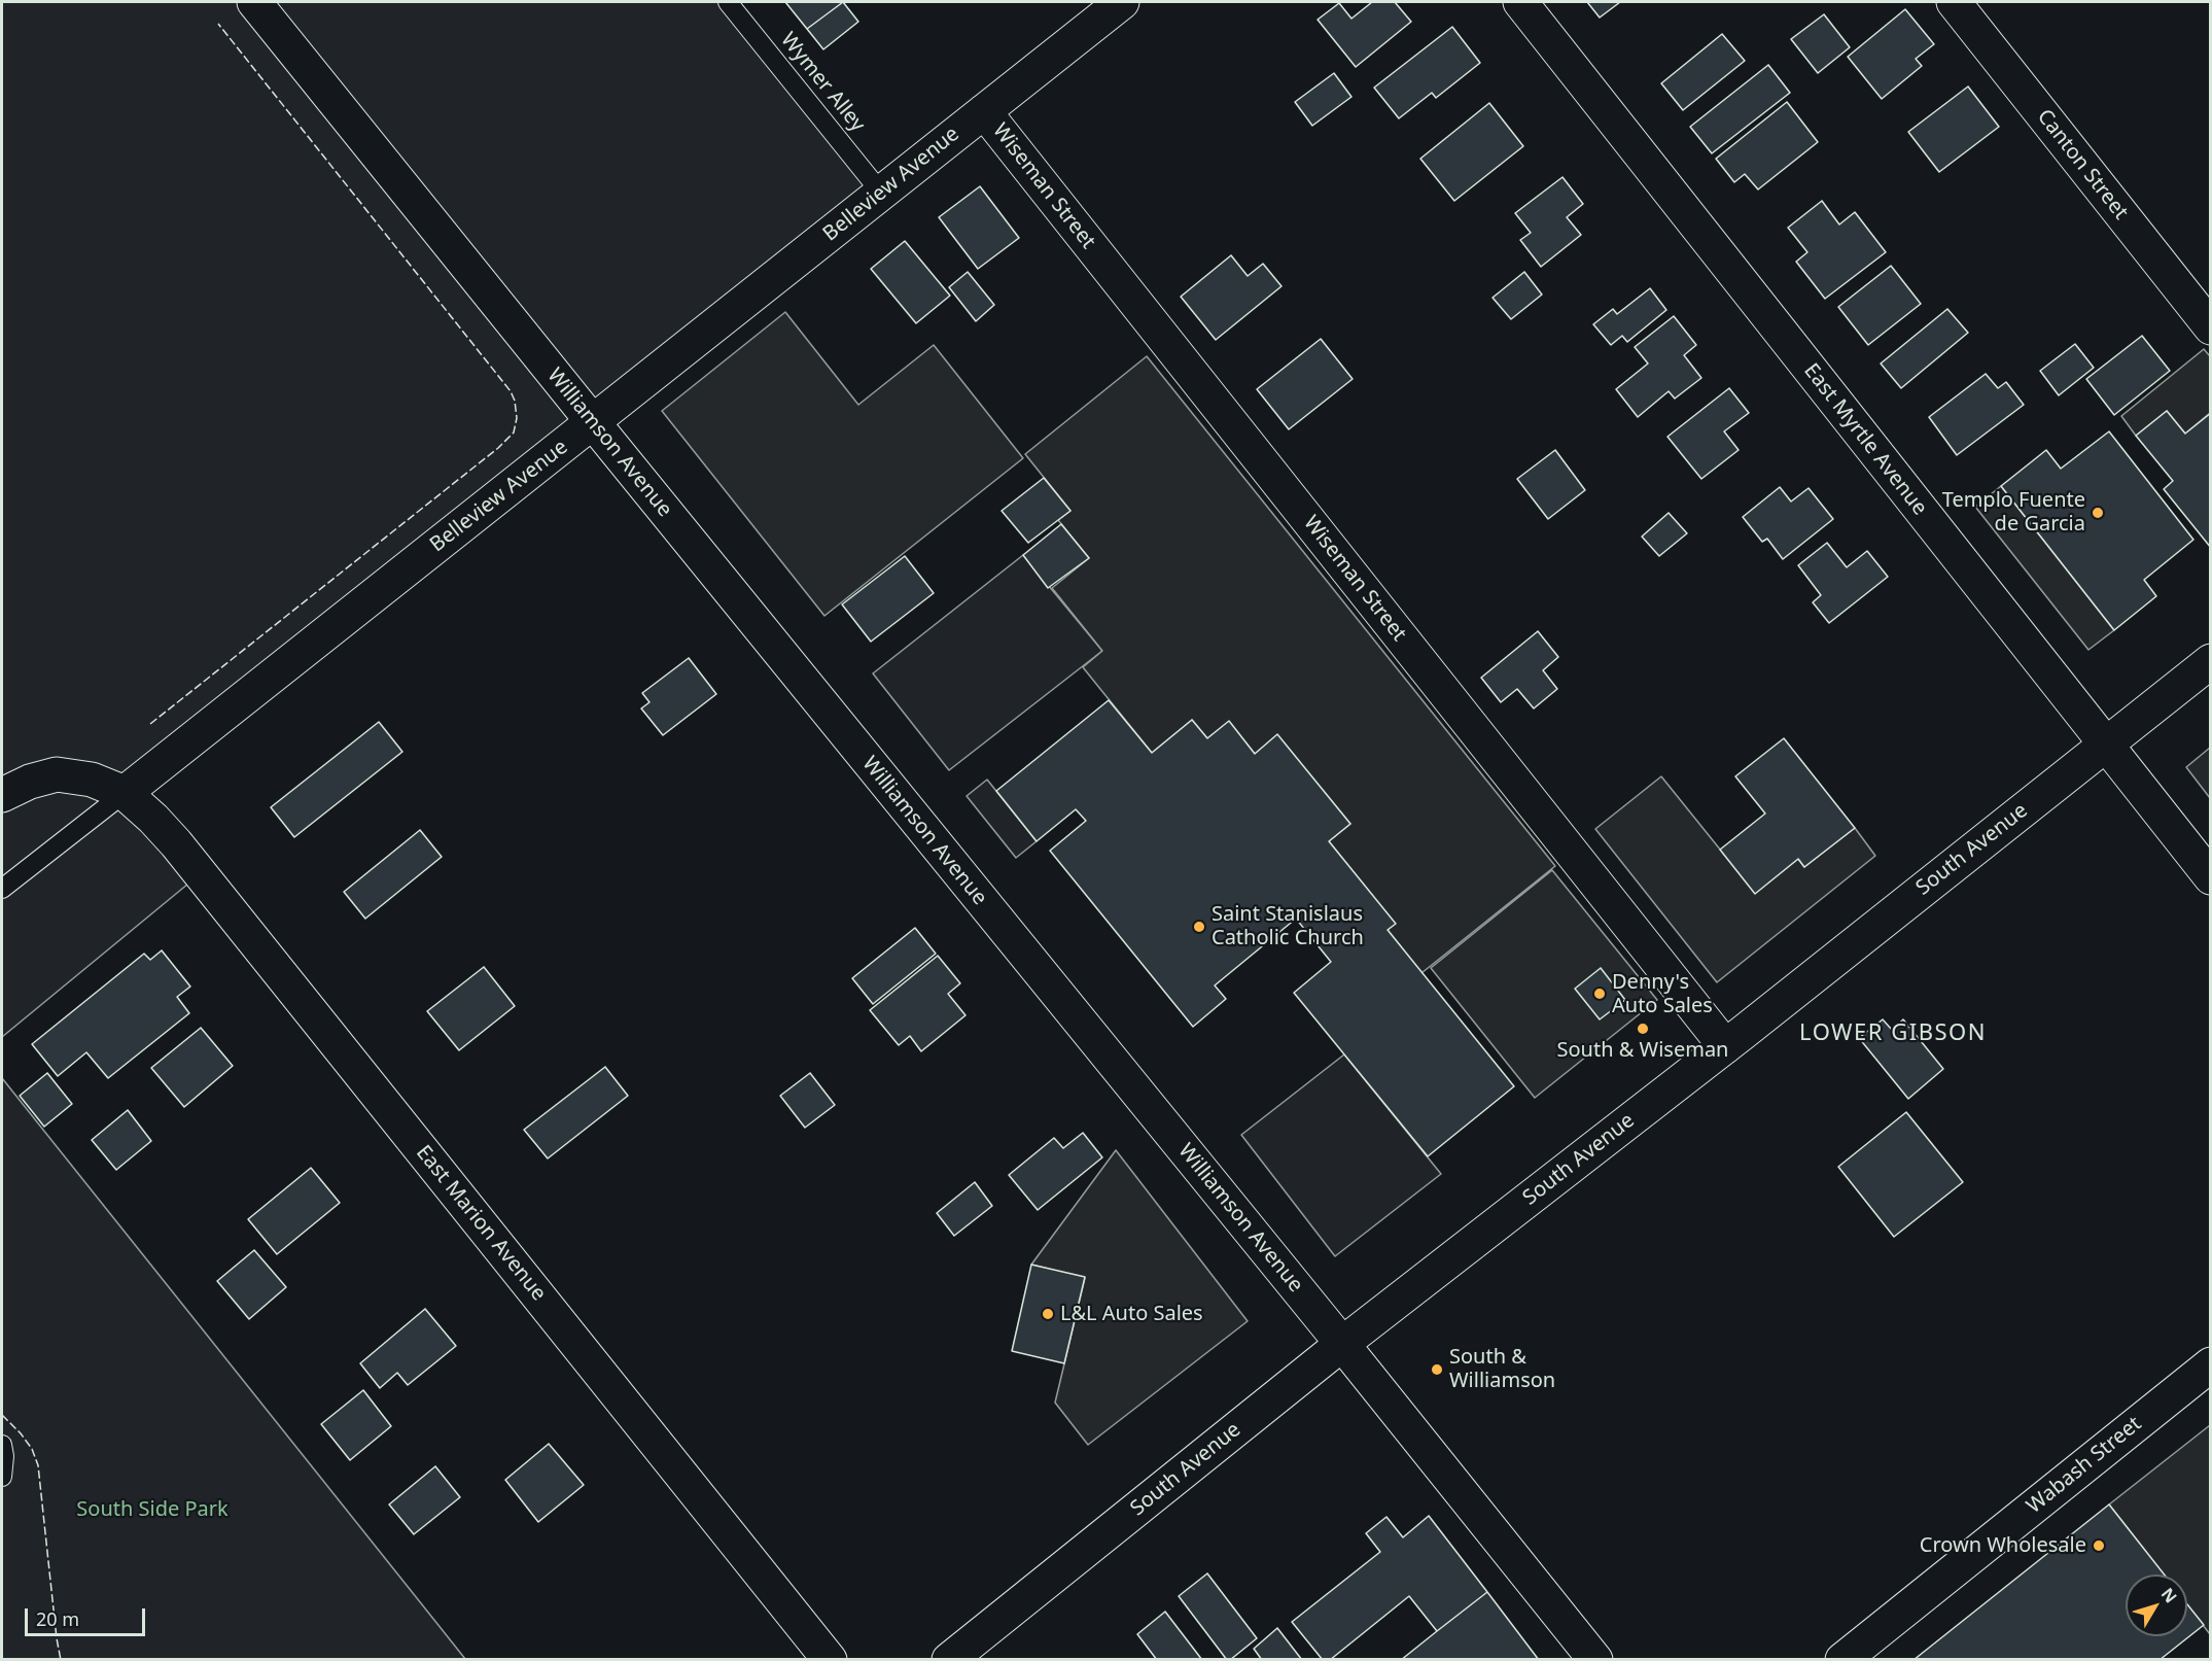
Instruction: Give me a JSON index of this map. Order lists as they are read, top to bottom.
{
  "streets": {
    "street": [
      "Canton Street",
      "Belleview Avenue",
      "Wiseman Street",
      "East Myrtle Avenue",
      "Williamson Avenue",
      "South Avenue",
      "East Marion Avenue",
      "Wabash Street"
    ],
    "lane": ["Wymer Alley"]
  },
  "crossings": [
    ["Wymer Alley", "Belleview Avenue"],
    ["Belleview Avenue", "Wiseman Street"],
    ["Belleview Avenue", "Williamson Avenue"],
    ["Belleview Avenue", "East Marion Avenue"],
    ["Wiseman Street", "South Avenue"],
    ["East Myrtle Avenue", "South Avenue"],
    ["Williamson Avenue", "South Avenue"]
  ],
  "districts": ["LOWER GIBSON"],
  "parks": ["South Side Park"],
  "places": [
    "Templo Fuente de Garcia",
    "Saint Stanislaus Catholic Church",
    "Denny's Auto Sales",
    "South & Wiseman",
    "L&L Auto Sales",
    "South & Williamson",
    "Crown Wholesale"
  ],
  "scale_bar": "20 m",
  "north": "top right"
}
